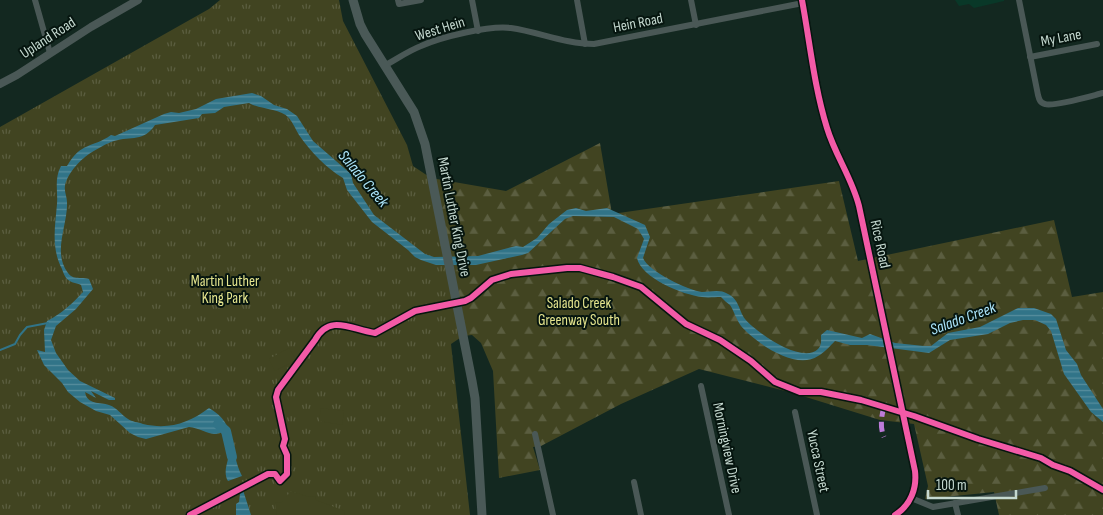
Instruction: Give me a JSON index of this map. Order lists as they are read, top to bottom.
{
  "streets": {
    "main road": ["Martin Luther King Drive"],
    "street": [
      "Hein Road",
      "West Hein",
      "Upland Road",
      "My Lane",
      "Rice Road",
      "Morningview Drive",
      "Yucca Street"
    ]
  },
  "crossings": [
    ["Hein Road", "West Hein"],
    ["Hein Road", "Rice Road"],
    ["West Hein", "Martin Luther King Drive"]
  ],
  "water": ["Salado Creek"],
  "parks": ["Martin Luther King Park", "Salado Creek Greenway South"],
  "scale_bar": "100 m"
}
